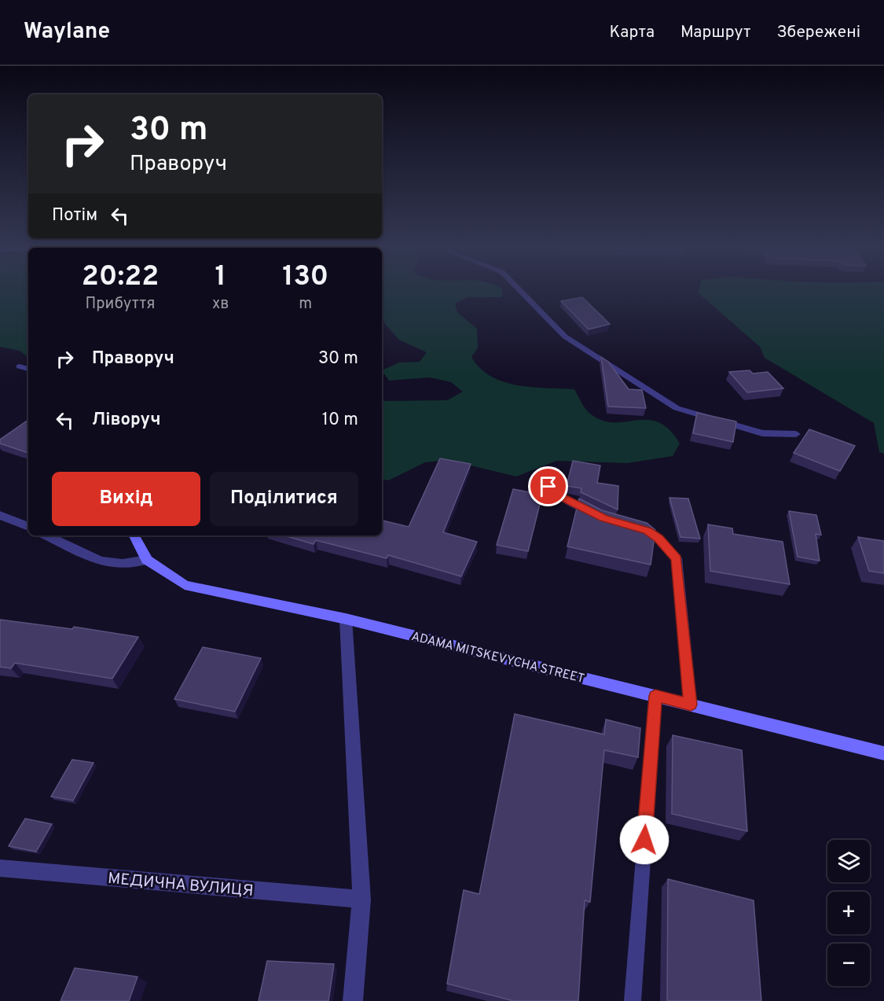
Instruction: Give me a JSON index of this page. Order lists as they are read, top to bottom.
{
  "streets": {
    "street": ["ADAMA MITSKEVYCHA STREET", "МЕДИЧНА ВУЛИЦЯ"]
  },
  "page": {
    "header": "Waylane",
    "nav": ["Карта", "Маршрут", "Збережені"],
    "turn": ["30 m", "Праворуч"],
    "then": "Потім",
    "eta": [
      "20:22",
      "Прибуття",
      "1",
      "хв",
      "130",
      "m"
    ],
    "list": [
      {
        "name": "Праворуч",
        "value": "30 m"
      },
      {
        "name": "Ліворуч",
        "value": "10 m"
      }
    ],
    "buttons": ["Вихід", "Поділитися"],
    "map_buttons": ["+", "−"]
  }
}
